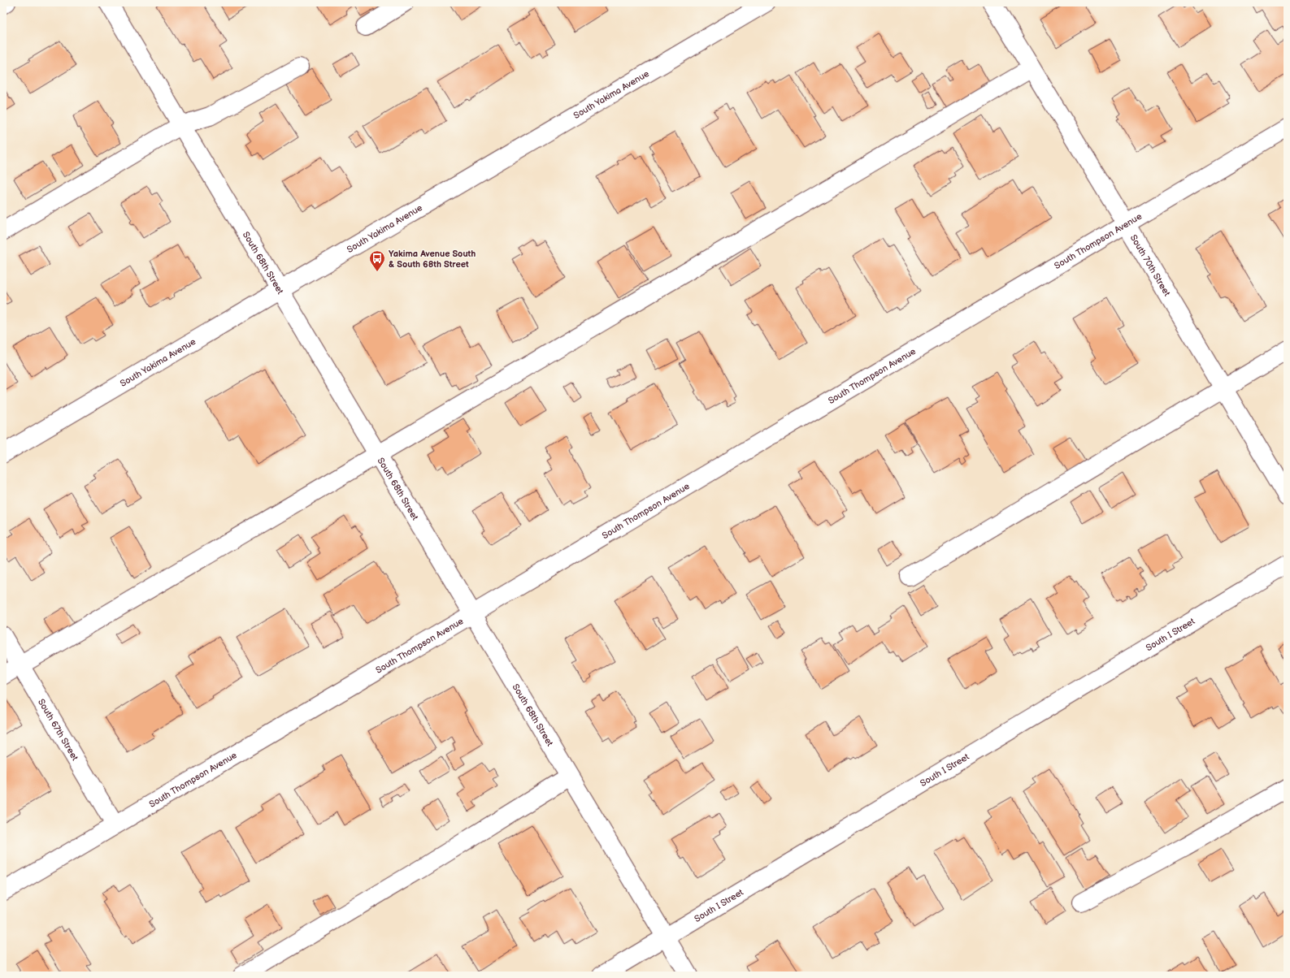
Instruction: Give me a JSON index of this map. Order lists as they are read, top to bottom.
{
  "streets": {
    "street": [
      "South Yakima Avenue",
      "South Thompson Avenue",
      "South 68th Street",
      "South 70th Street",
      "South I Street",
      "South 67th Street"
    ]
  },
  "crossings": [
    ["South Yakima Avenue", "South 68th Street"],
    ["South Thompson Avenue", "South 68th Street"],
    ["South Thompson Avenue", "South 70th Street"],
    ["South Thompson Avenue", "South 67th Street"],
    ["South 68th Street", "South I Street"]
  ],
  "places": {
    "bus stop": ["Yakima Avenue South & South 68th Street"]
  }
}
